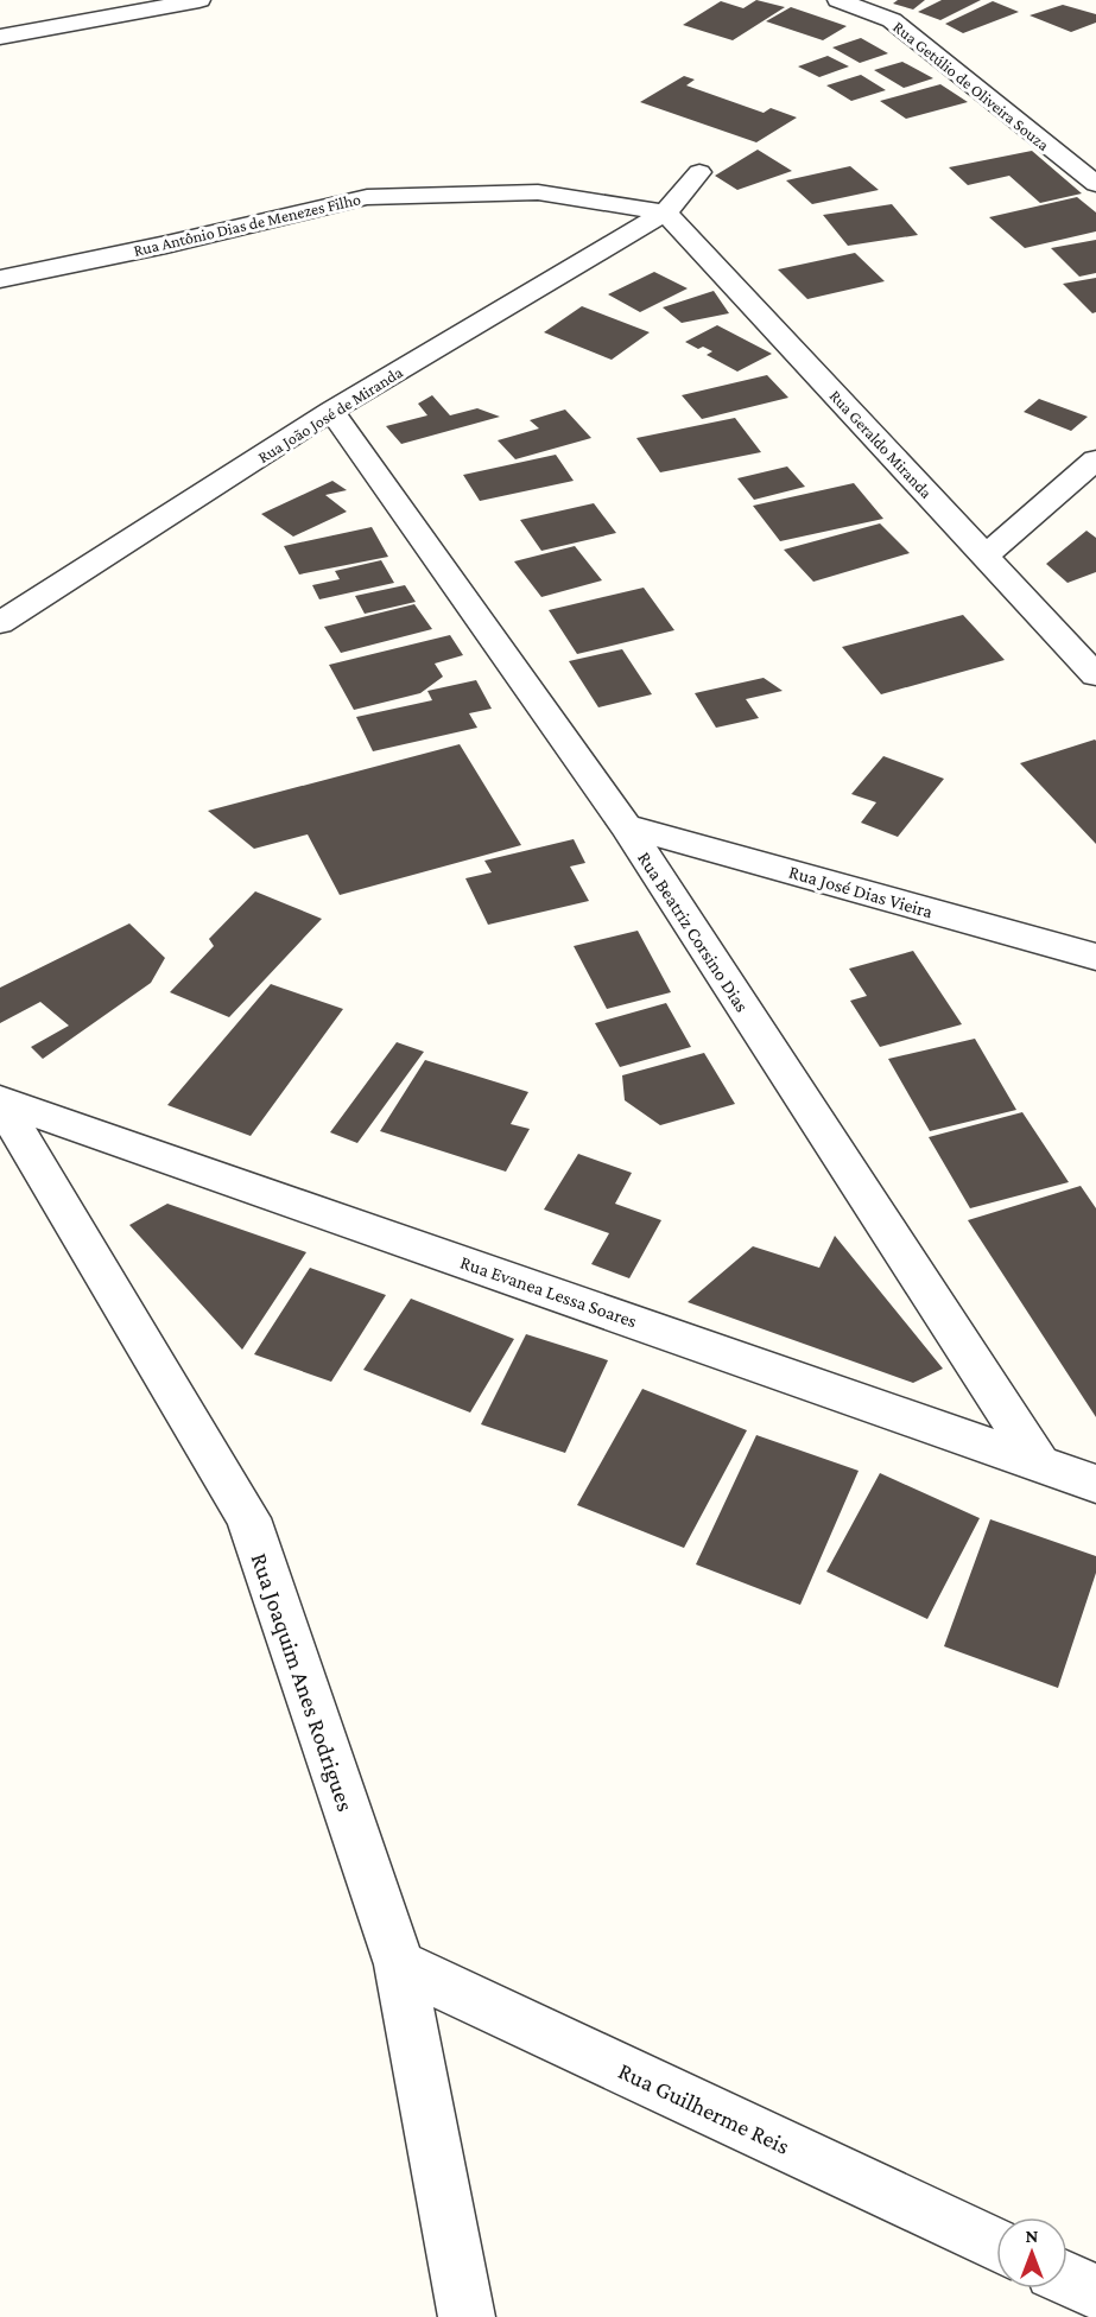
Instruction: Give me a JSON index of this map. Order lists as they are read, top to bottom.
{
  "streets": {
    "street": [
      "Rua Getúlio de Oliveira Souza",
      "Rua Antônio Dias de Menezes Filho",
      "Rua João José de Miranda",
      "Rua Geraldo Miranda",
      "Rua José Dias Vieira",
      "Rua Beatriz Corsino Dias",
      "Rua Evanea Lessa Soares",
      "Rua Joaquim Anes Rodrigues",
      "Rua Guilherme Reis"
    ]
  },
  "crossings": [
    ["Rua Antônio Dias de Menezes Filho", "Rua João José de Miranda"],
    ["Rua Antônio Dias de Menezes Filho", "Rua Geraldo Miranda"],
    ["Rua João José de Miranda", "Rua Geraldo Miranda"],
    ["Rua João José de Miranda", "Rua Beatriz Corsino Dias"],
    ["Rua José Dias Vieira", "Rua Beatriz Corsino Dias"],
    ["Rua Beatriz Corsino Dias", "Rua Evanea Lessa Soares"],
    ["Rua Evanea Lessa Soares", "Rua Joaquim Anes Rodrigues"],
    ["Rua Joaquim Anes Rodrigues", "Rua Guilherme Reis"]
  ],
  "north": "top"
}
